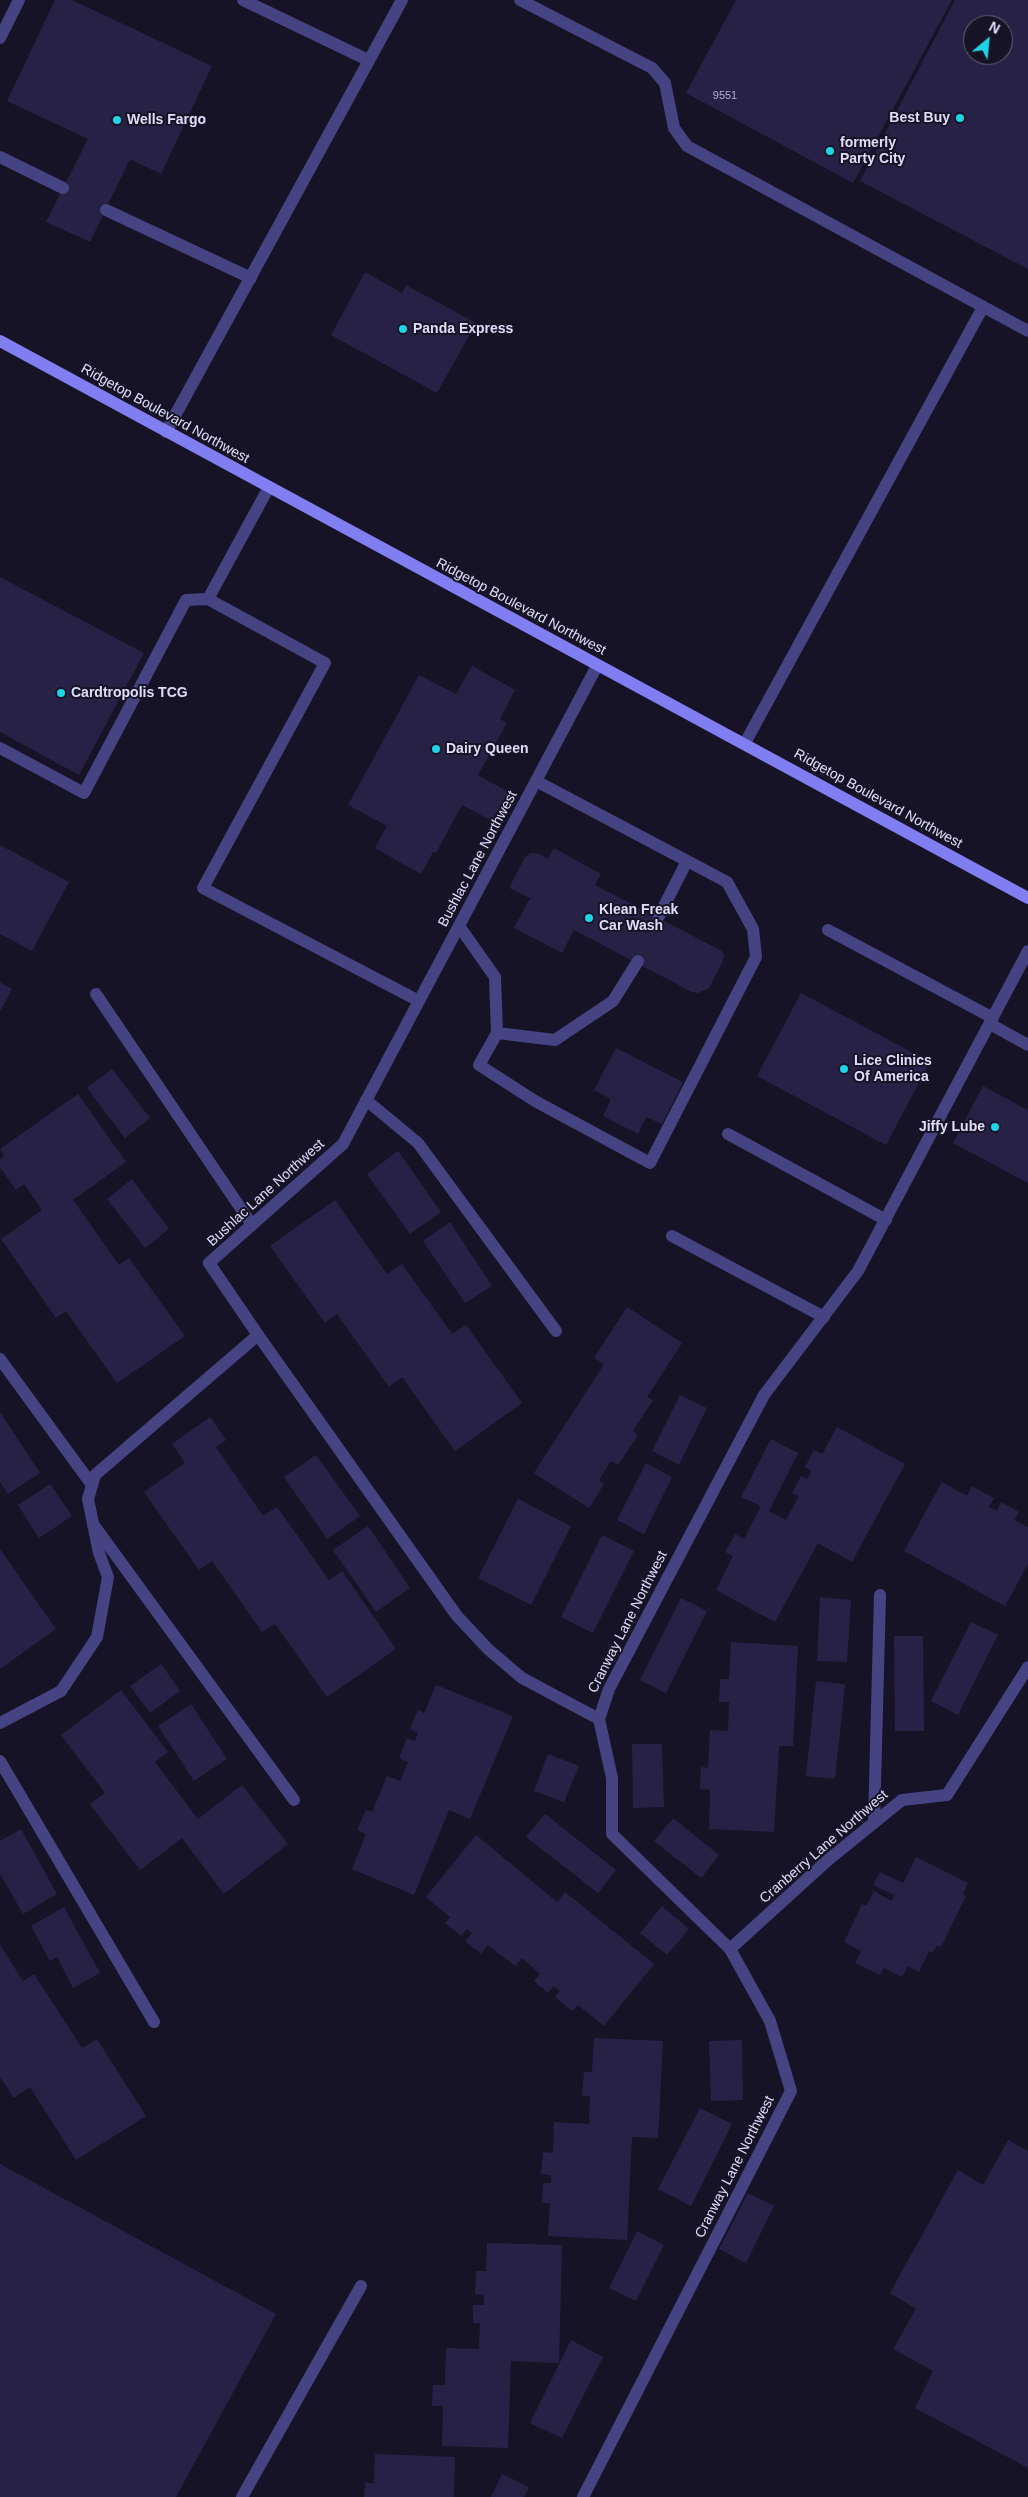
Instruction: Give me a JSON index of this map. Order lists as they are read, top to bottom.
{
  "streets": {
    "main road": ["Ridgetop Boulevard Northwest"],
    "street": ["Bushlac Lane Northwest", "Cranway Lane Northwest", "Cranberry Lane Northwest"]
  },
  "crossings": [
    ["Ridgetop Boulevard Northwest", "Bushlac Lane Northwest"],
    ["Cranway Lane Northwest", "Cranberry Lane Northwest"]
  ],
  "places": [
    "Best Buy",
    "Wells Fargo",
    "formerly Party City",
    "Panda Express",
    "Cardtropolis TCG",
    "Dairy Queen",
    "Klean Freak Car Wash",
    "Lice Clinics Of America",
    "Jiffy Lube"
  ],
  "house_numbers": ["9551"],
  "north": "top right"
}
